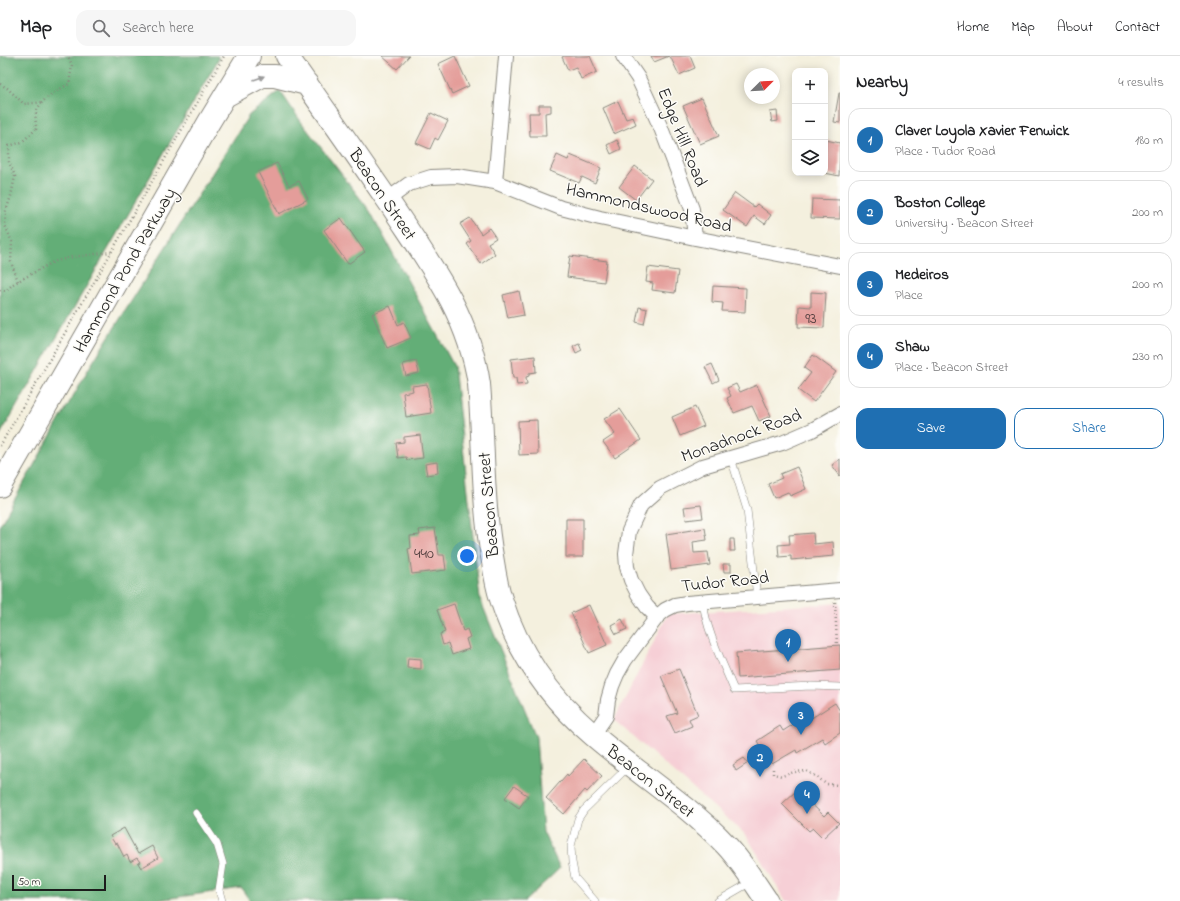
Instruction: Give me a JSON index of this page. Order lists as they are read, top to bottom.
{
  "streets": {
    "main road": ["Beacon Street", "Hammond Pond Parkway"],
    "street": [
      "Edge Hill Road",
      "Hammondswood Road",
      "Monadnock Road",
      "Tudor Road"
    ]
  },
  "crossings": [
    ["Edge Hill Road", "Hammondswood Road"],
    ["Beacon Street", "Hammondswood Road"],
    ["Beacon Street", "Tudor Road"],
    ["Monadnock Road", "Tudor Road"]
  ],
  "house_numbers": ["93", "440"],
  "scale_bar": "50 m",
  "north": "top right",
  "page": {
    "header": "Map",
    "search": "Search here",
    "nav": [
      "Home",
      "Map",
      "About",
      "Contact"
    ],
    "heading": ["Nearby", "4 results"],
    "map_buttons": ["+", "−"],
    "list": [
      {
        "mark": "1",
        "name": "Claver Loyola Xavier Fenwick",
        "note": "Place · Tudor Road",
        "value": "180 m"
      },
      {
        "mark": "2",
        "name": "Boston College",
        "note": "University · Beacon Street",
        "value": "200 m"
      },
      {
        "mark": "3",
        "name": "Medeiros",
        "note": "Place",
        "value": "200 m"
      },
      {
        "mark": "4",
        "name": "Shaw",
        "note": "Place · Beacon Street",
        "value": "230 m"
      }
    ],
    "buttons": ["Save", "Share"],
    "pins": [
      "1",
      "3",
      "2",
      "4"
    ],
    "scale": "50 m"
  }
}
